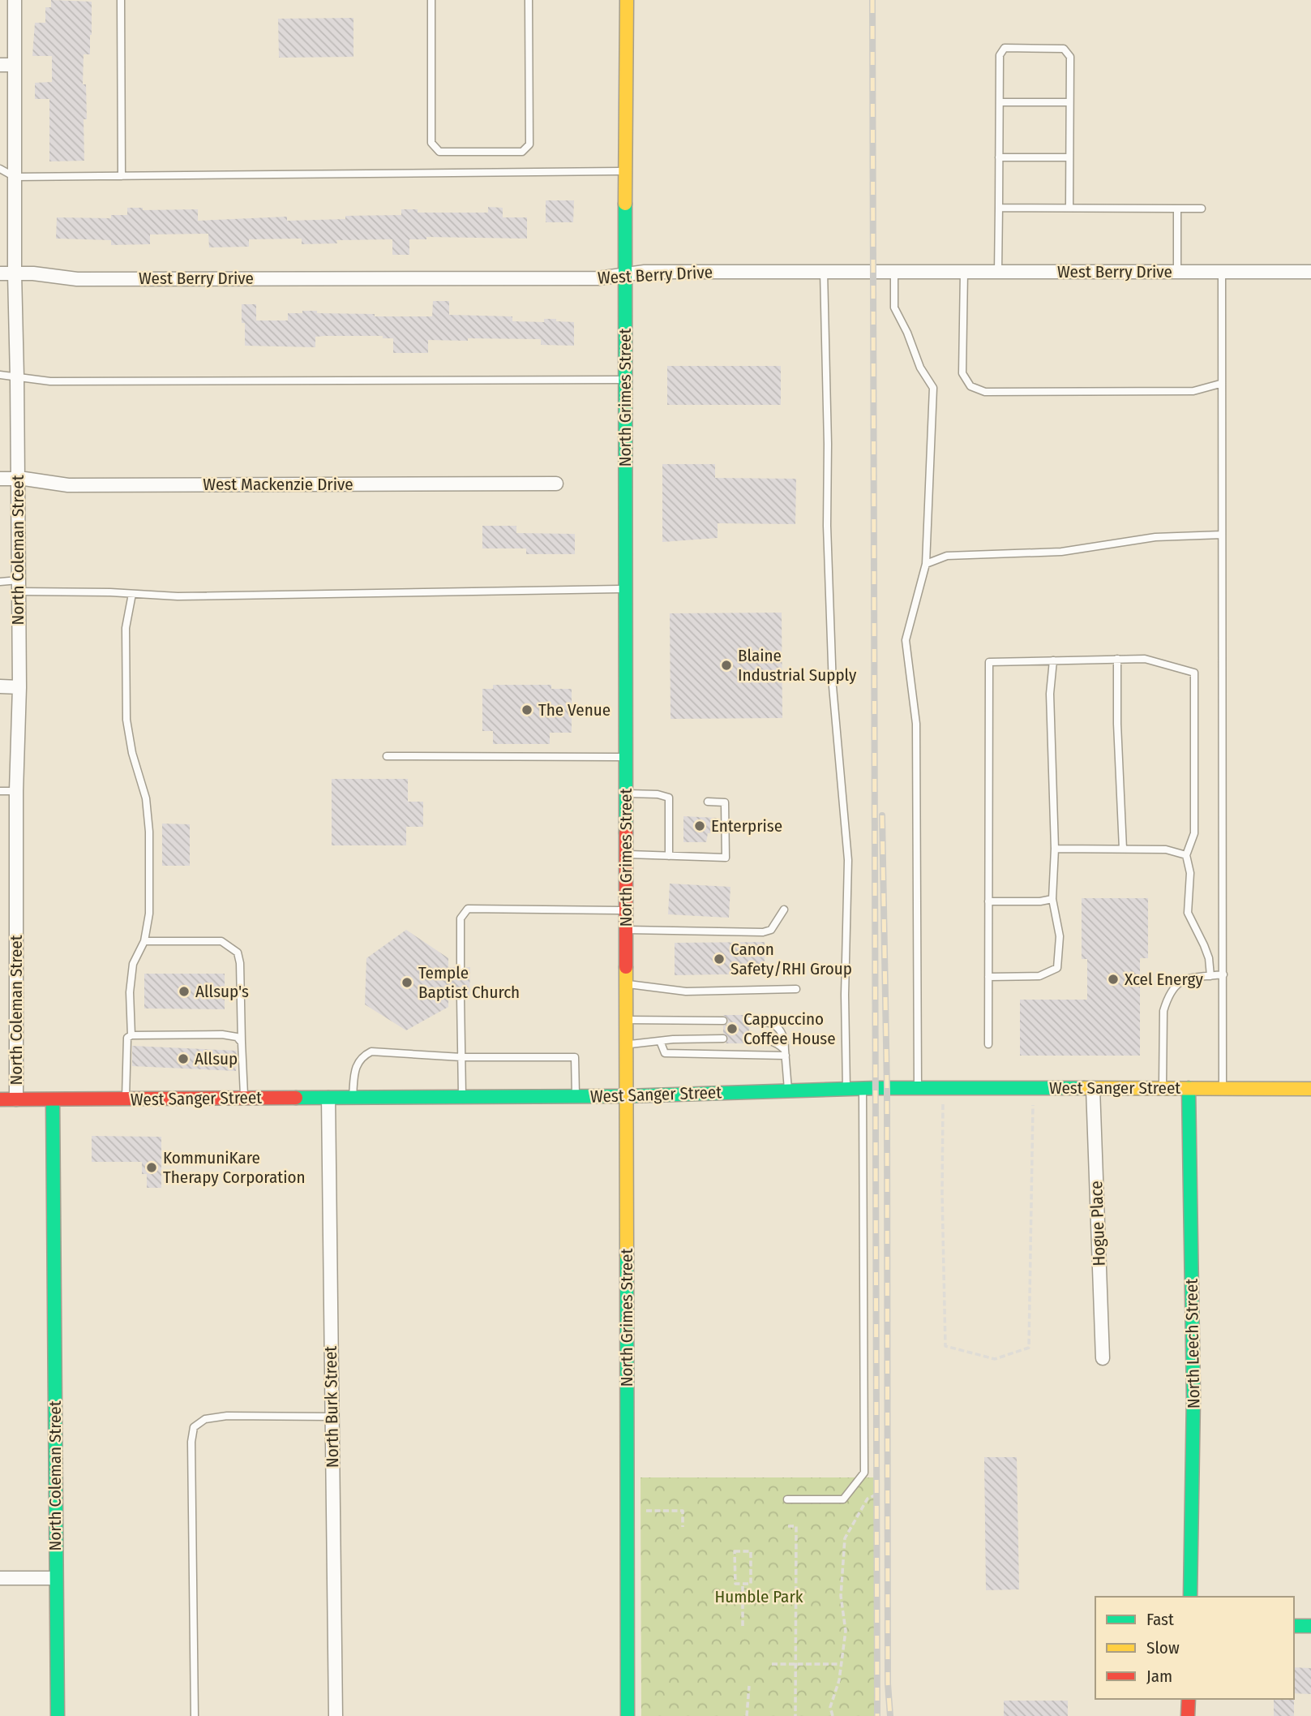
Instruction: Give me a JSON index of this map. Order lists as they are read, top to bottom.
{
  "streets": {
    "main road": [
      "North Grimes Street",
      "North Coleman Street",
      "West Sanger Street",
      "North Leech Street"
    ],
    "street": [
      "West Berry Drive",
      "West Mackenzie Drive",
      "Hogue Place",
      "North Burk Street"
    ]
  },
  "crossings": [
    ["West Berry Drive", "North Grimes Street"],
    ["West Berry Drive", "North Coleman Street"],
    ["North Grimes Street", "West Sanger Street"],
    ["West Mackenzie Drive", "North Coleman Street"],
    ["North Coleman Street", "West Sanger Street"],
    ["West Sanger Street", "Hogue Place"],
    ["West Sanger Street", "North Leech Street"],
    ["West Sanger Street", "North Burk Street"]
  ],
  "parks": ["Humble Park"],
  "places": [
    "Blaine Industrial Supply",
    "The Venue",
    "Enterprise",
    "Canon Safety/RHI Group",
    "Xcel Energy",
    "Temple Baptist Church",
    "Allsup's",
    "Cappuccino Coffee House",
    "Allsup",
    "KommuniKare Therapy Corporation"
  ],
  "legend": ["Fast", "Slow", "Jam"]
}
